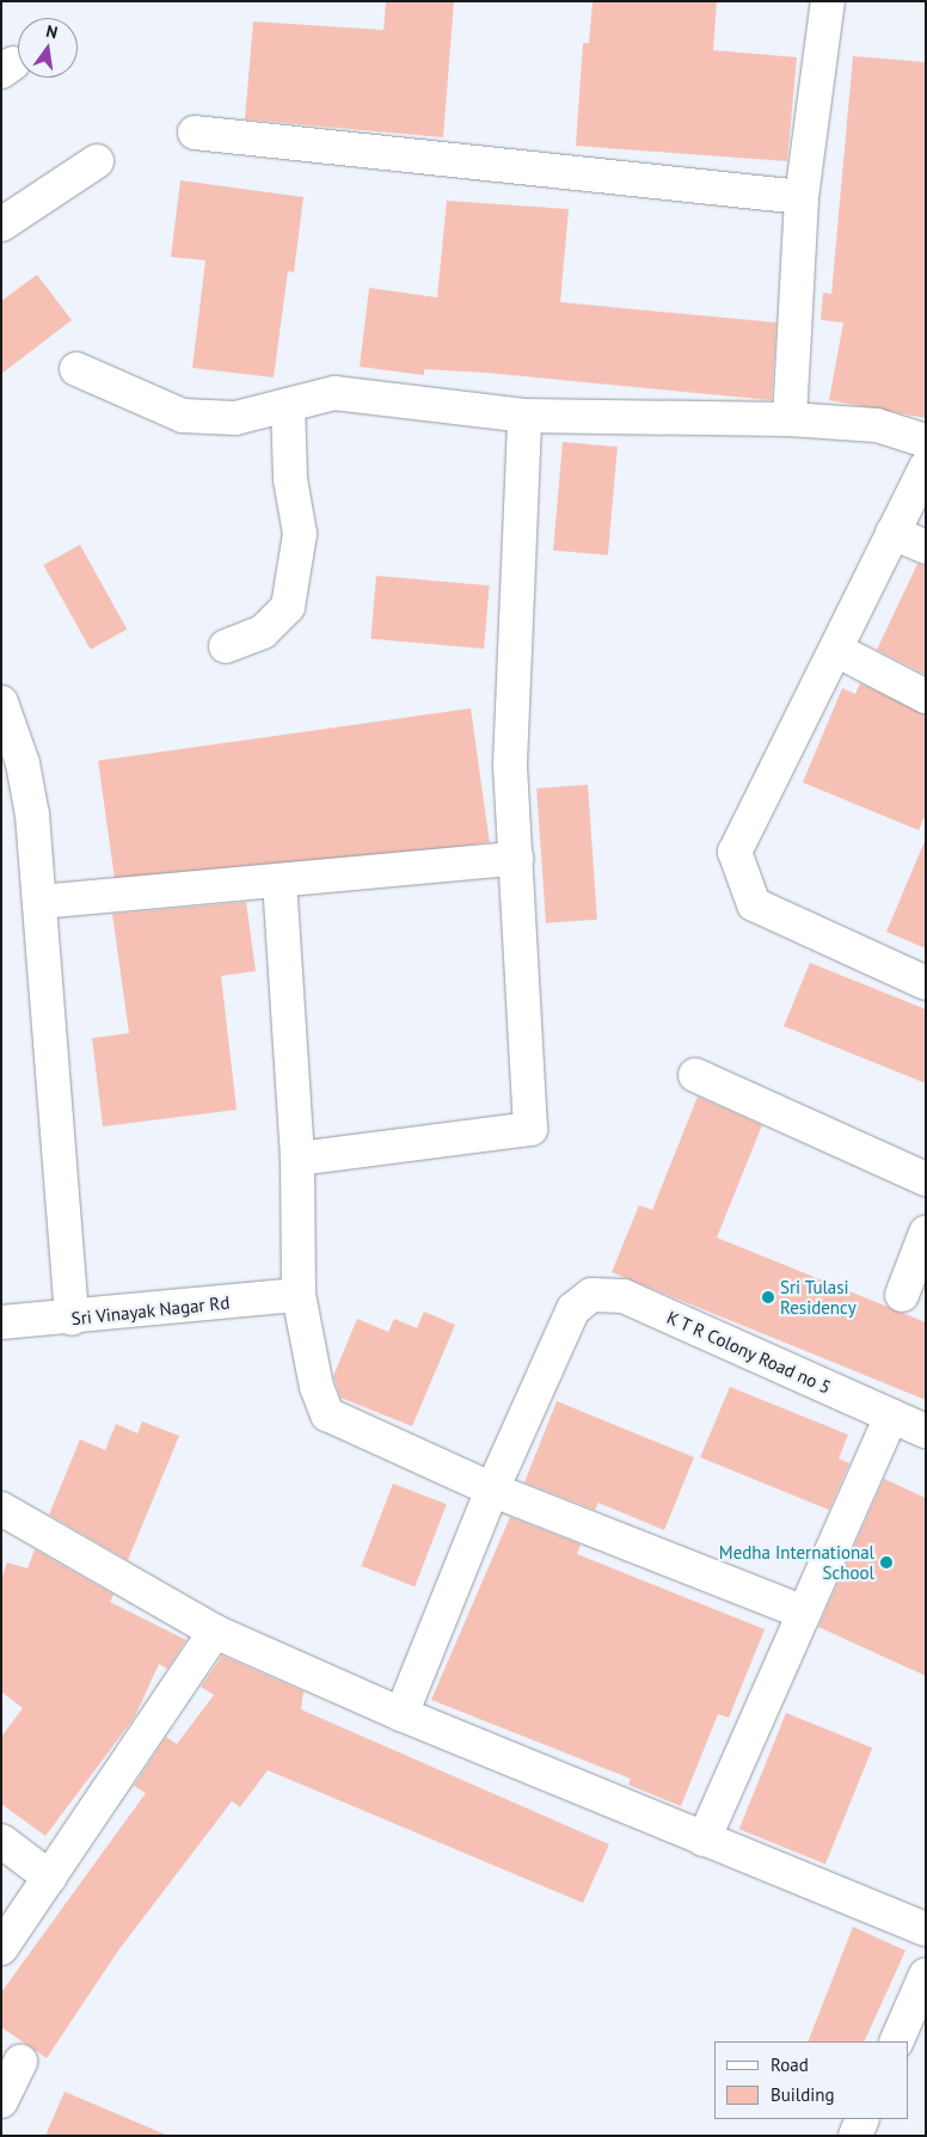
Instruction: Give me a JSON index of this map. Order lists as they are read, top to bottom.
{
  "streets": {
    "street": ["Sri Vinayak Nagar Rd", "K T R Colony Road no 5"]
  },
  "places": ["Sri Tulasi Residency", "Medha International School"],
  "legend": ["Road", "Building"],
  "north": "top"
}
